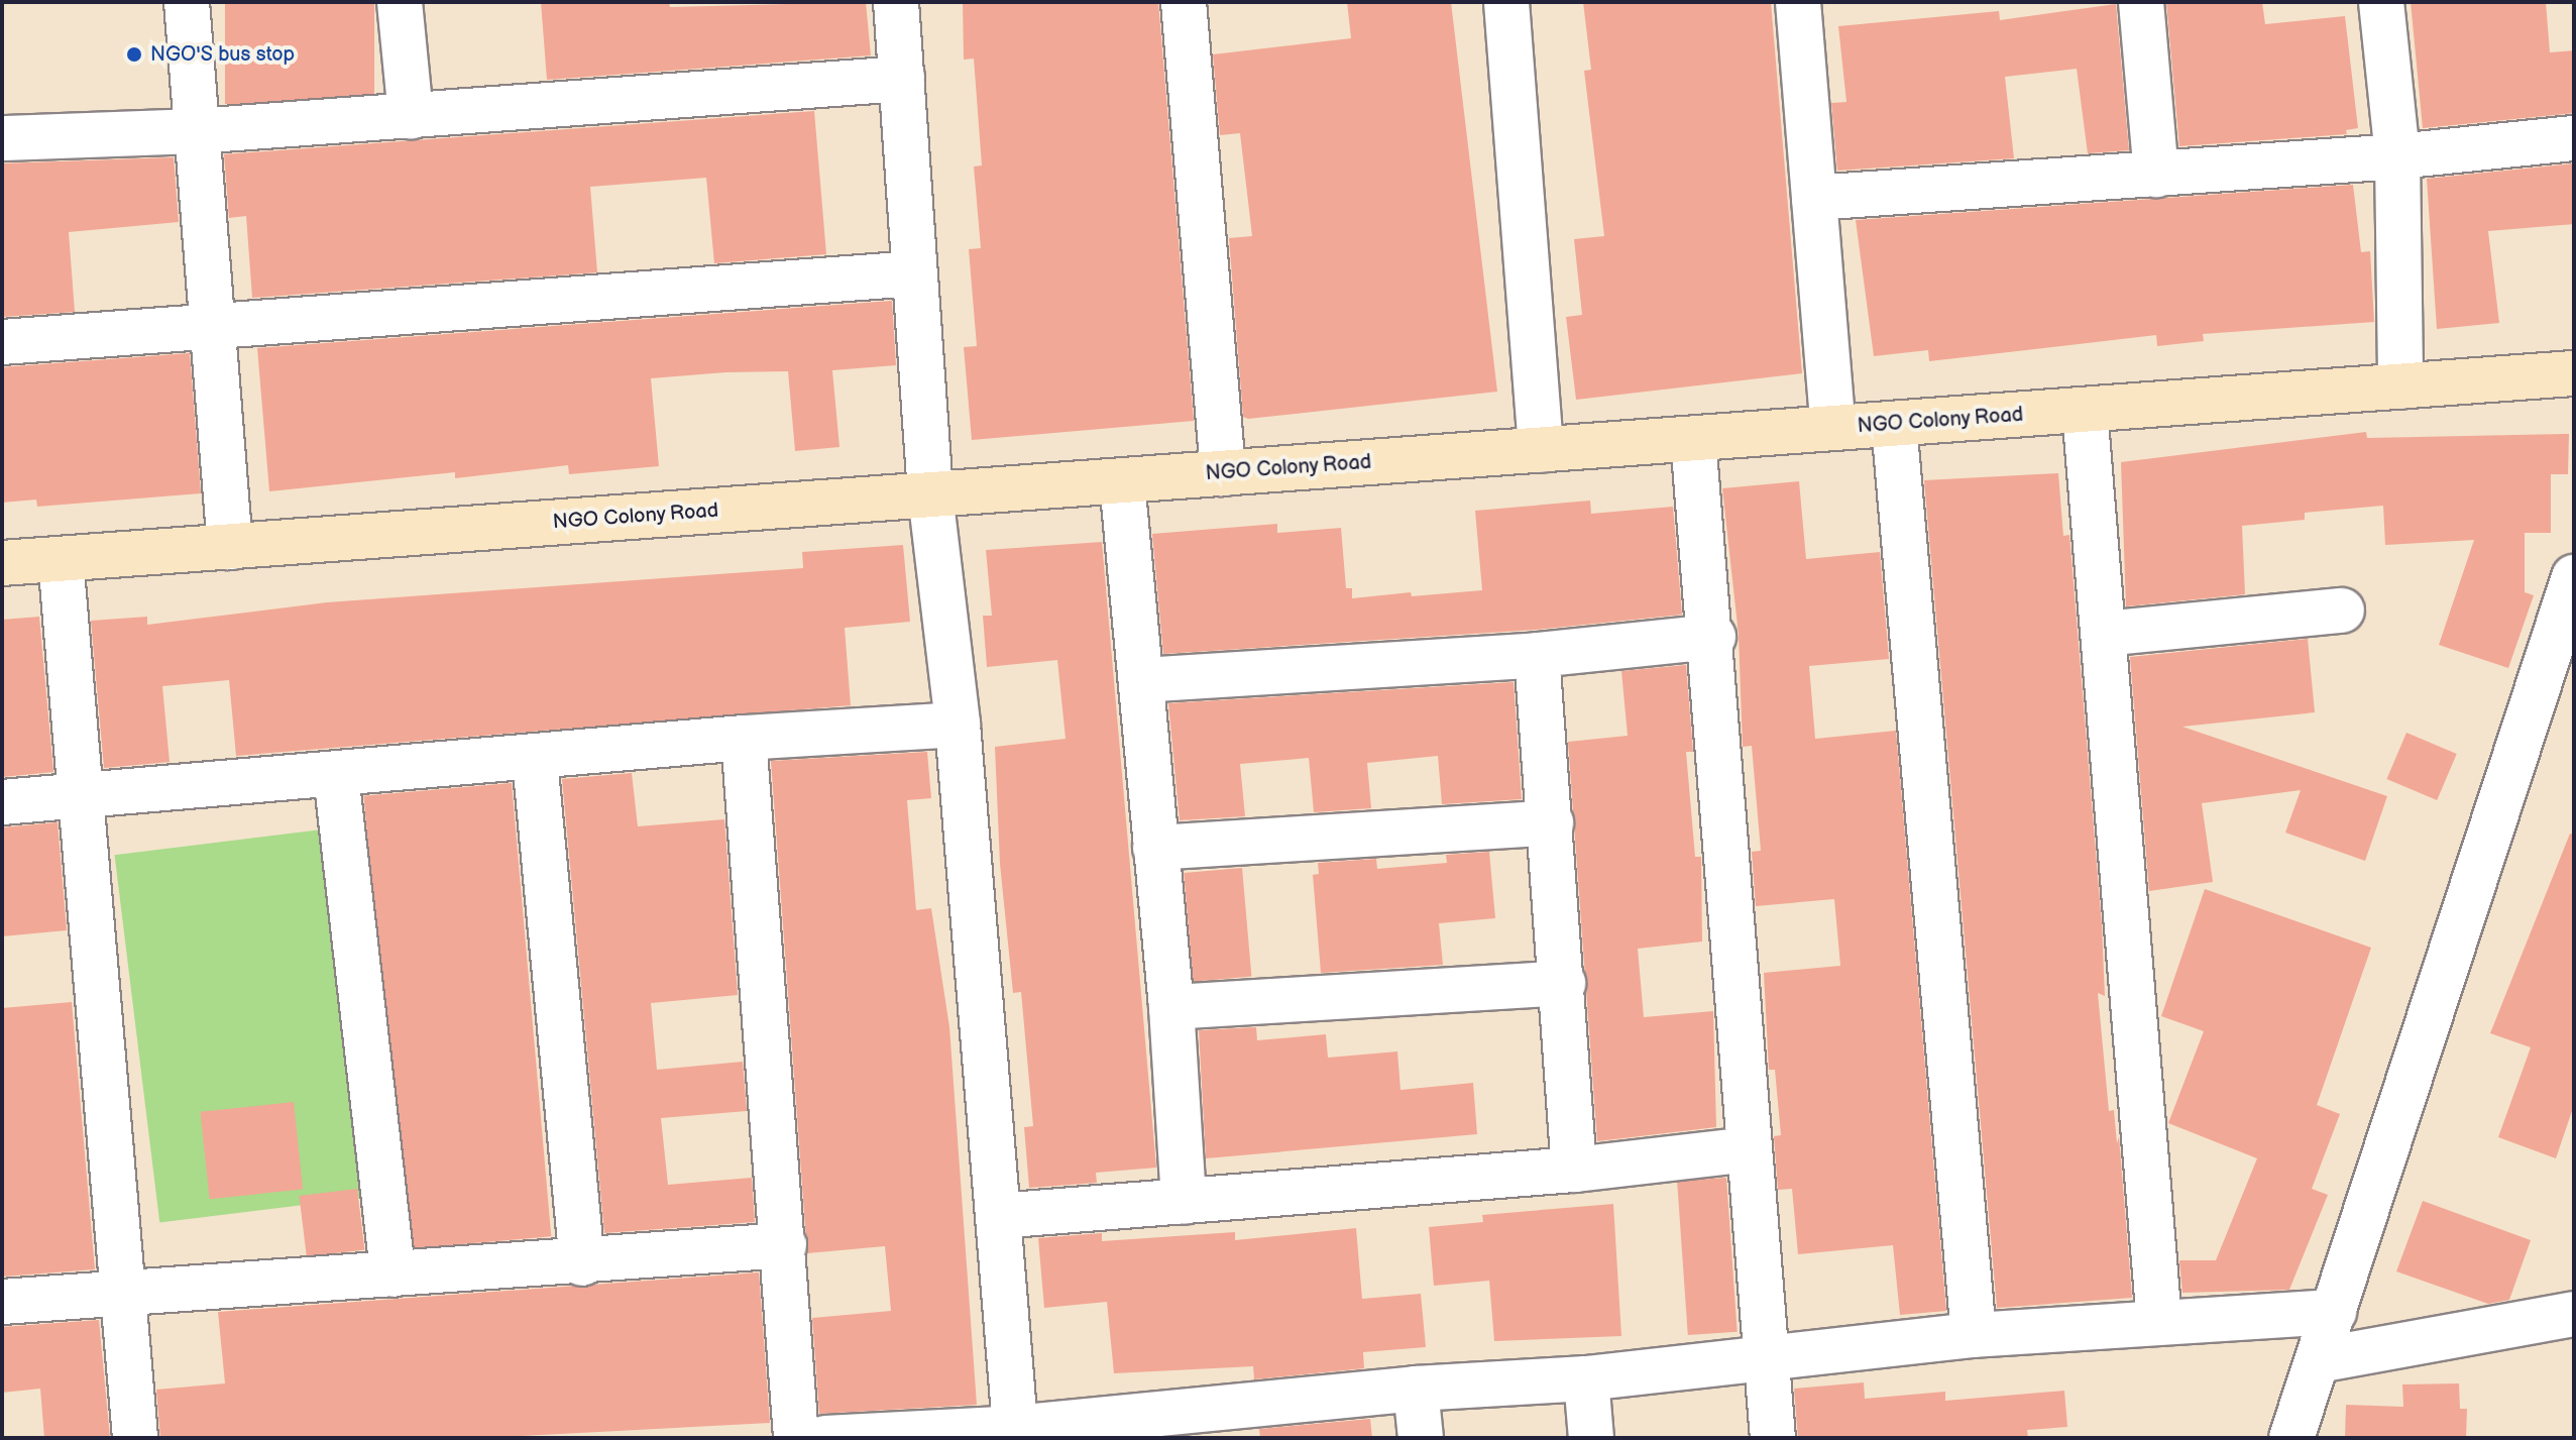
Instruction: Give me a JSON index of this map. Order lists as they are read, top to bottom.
{
  "streets": {
    "street": ["NGO Colony Road"]
  },
  "places": ["NGO'S bus stop"]
}
